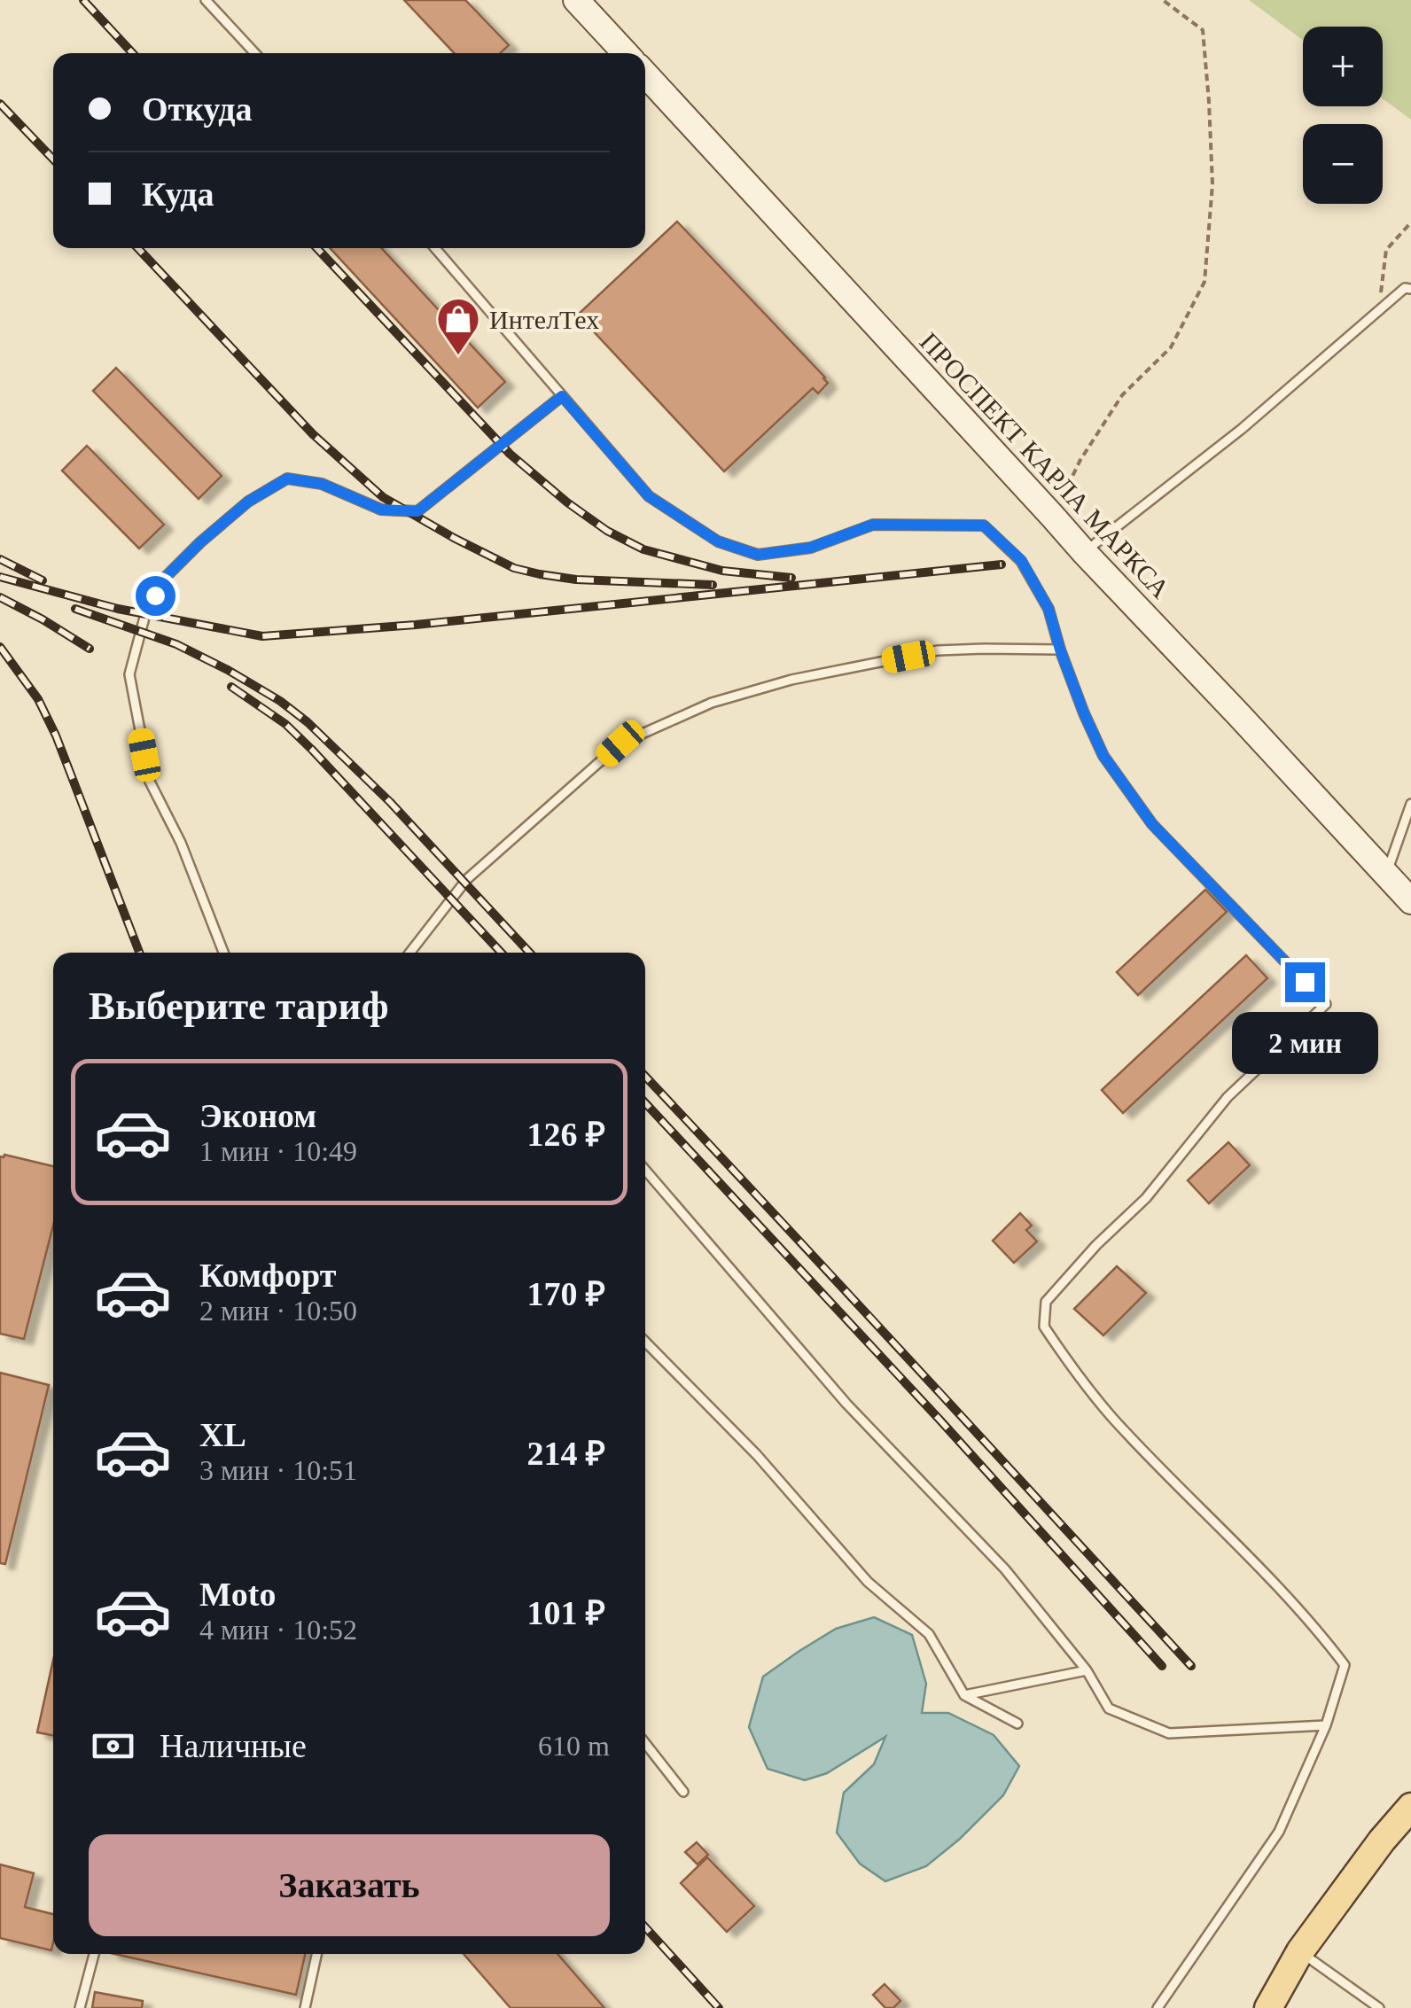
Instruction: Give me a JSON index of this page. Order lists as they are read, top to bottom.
{
  "streets": {
    "main road": ["ПРОСПЕКТ КАРЛА МАРКСА"]
  },
  "places": {
    "shop": ["ИнтелТех"]
  },
  "page": {
    "map_buttons": ["+", "−"],
    "banner": ["Откуда", "Куда"],
    "heading": "Выберите тариф",
    "bubble": "2 мин",
    "list": [
      {
        "name": "Эконом",
        "note": "1 мин · 10:49",
        "value": "126 ₽"
      },
      {
        "name": "Комфорт",
        "note": "2 мин · 10:50",
        "value": "170 ₽"
      },
      {
        "name": "XL",
        "note": "3 мин · 10:51",
        "value": "214 ₽"
      },
      {
        "name": "Moto",
        "note": "4 мин · 10:52",
        "value": "101 ₽"
      }
    ],
    "pay": ["Наличные", "610 m"],
    "buttons": "Заказать"
  }
}
